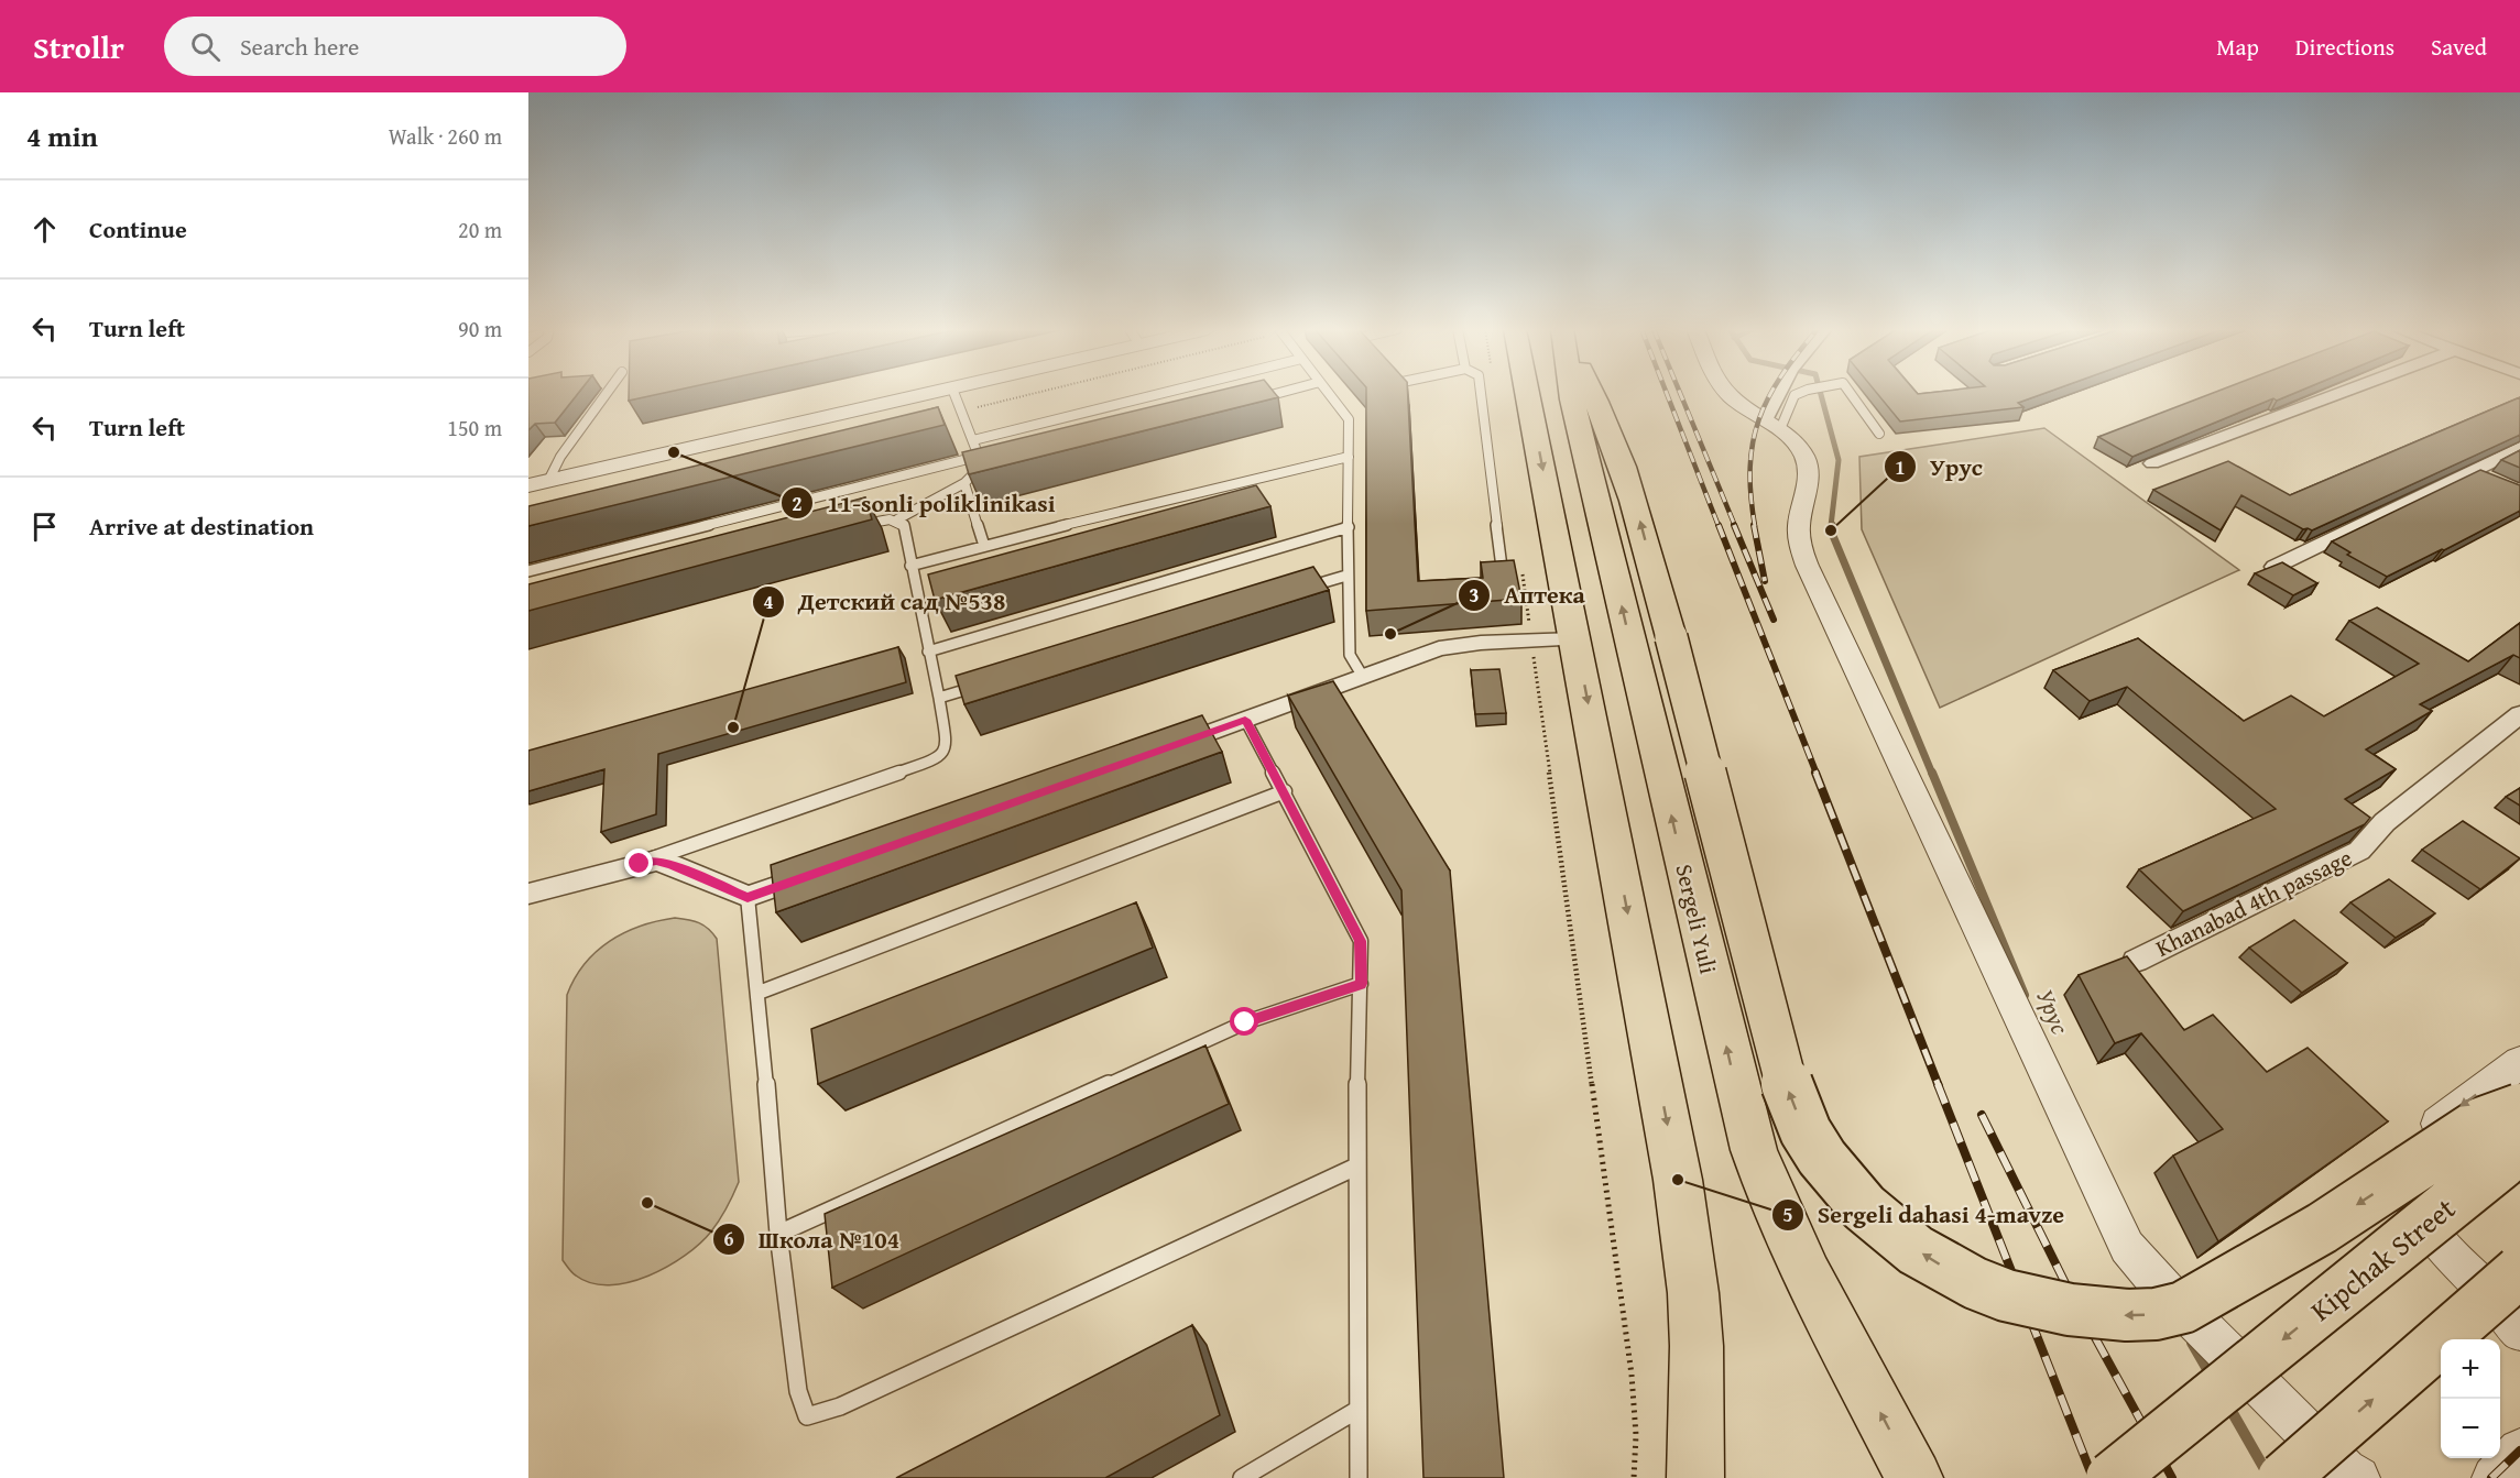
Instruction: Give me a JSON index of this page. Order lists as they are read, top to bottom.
{
  "streets": {
    "main road": ["Sergeli Yuli", "Kipchak Street"],
    "street": ["Khanabad 4th passage"]
  },
  "water": ["Урус"],
  "places": [
    "11-sonli poliklinikasi",
    "Урус",
    "Аптека",
    "Детский сад №538",
    "Sergeli dahasi 4-mavze",
    "Школа №104"
  ],
  "page": {
    "header": "Strollr",
    "search": "Search here",
    "nav": ["Map", "Directions", "Saved"],
    "heading": ["4 min", "Walk · 260 m"],
    "list": [
      ["Continue", "20 m"],
      ["Turn left", "90 m"],
      ["Turn left", "150 m"],
      "Arrive at destination"
    ],
    "map_buttons": ["+", "−"]
  }
}
